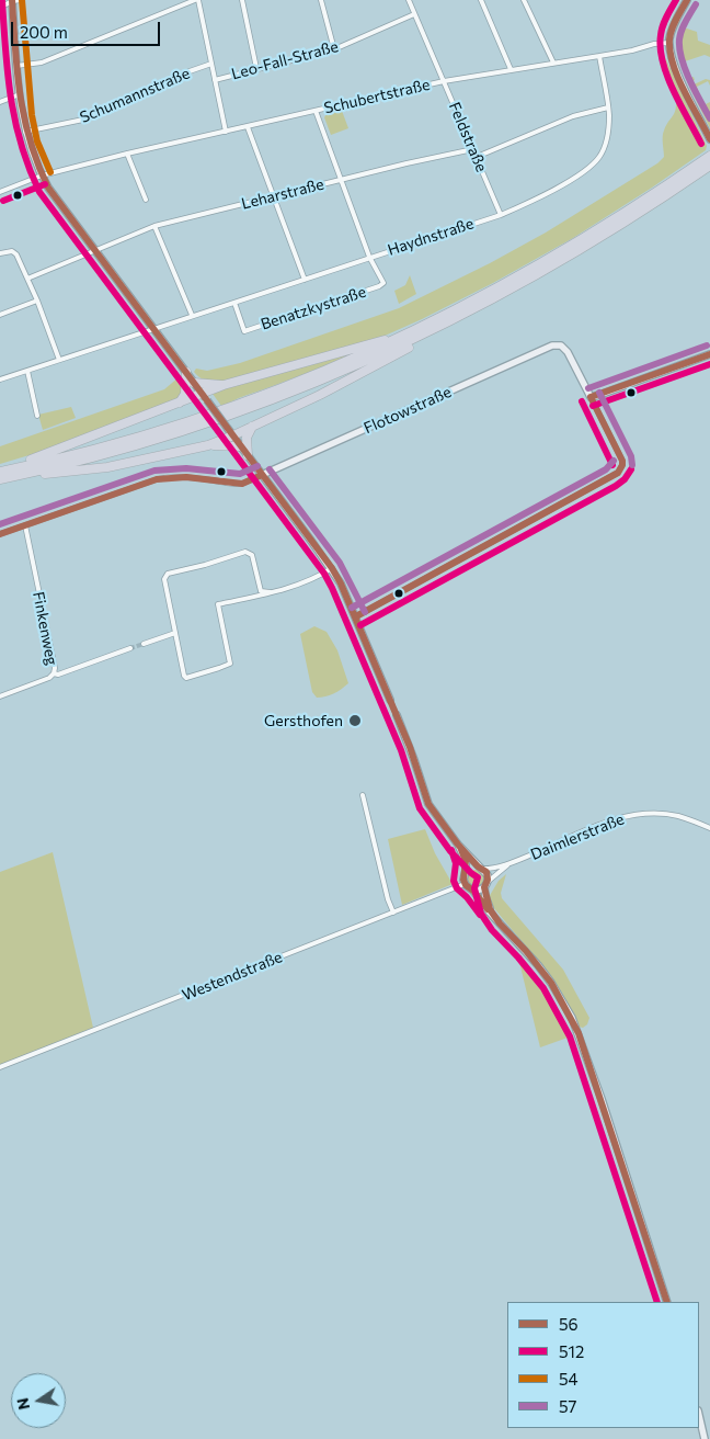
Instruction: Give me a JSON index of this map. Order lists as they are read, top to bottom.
{
  "streets": {
    "main road": ["Flotowstraße"],
    "street": [
      "Leo-Fall-Straße",
      "Schumannstraße",
      "Schubertstraße",
      "Feldstraße",
      "Leharstraße",
      "Haydnstraße",
      "Benatzkystraße",
      "Finkenweg",
      "Daimlerstraße",
      "Westendstraße"
    ]
  },
  "crossings": [
    ["Leo-Fall-Straße", "Feldstraße"],
    ["Schubertstraße", "Feldstraße"],
    ["Schubertstraße", "Haydnstraße"],
    ["Feldstraße", "Leharstraße"],
    ["Feldstraße", "Haydnstraße"],
    ["Haydnstraße", "Benatzkystraße"],
    ["Daimlerstraße", "Westendstraße"]
  ],
  "places": ["Gersthofen"],
  "lines": [
    "transit line 56",
    "transit line 512",
    "transit line 54",
    "transit line 57"
  ],
  "legend": [
    "56",
    "512",
    "54",
    "57"
  ],
  "scale_bar": "200 m",
  "north": "left"
}
